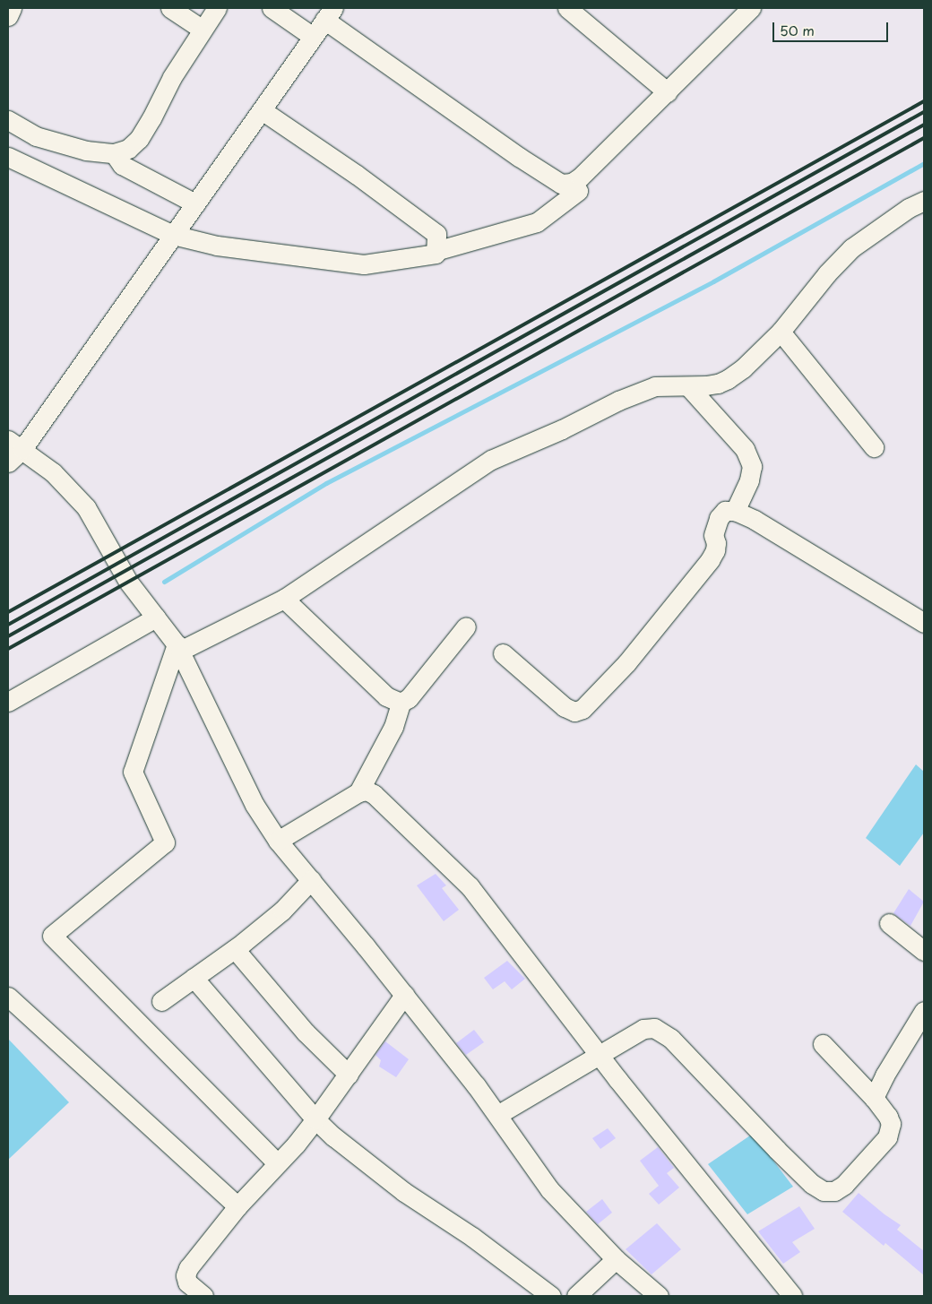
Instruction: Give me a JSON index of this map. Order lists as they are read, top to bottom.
{
  "scale_bar": "50 m"
}
